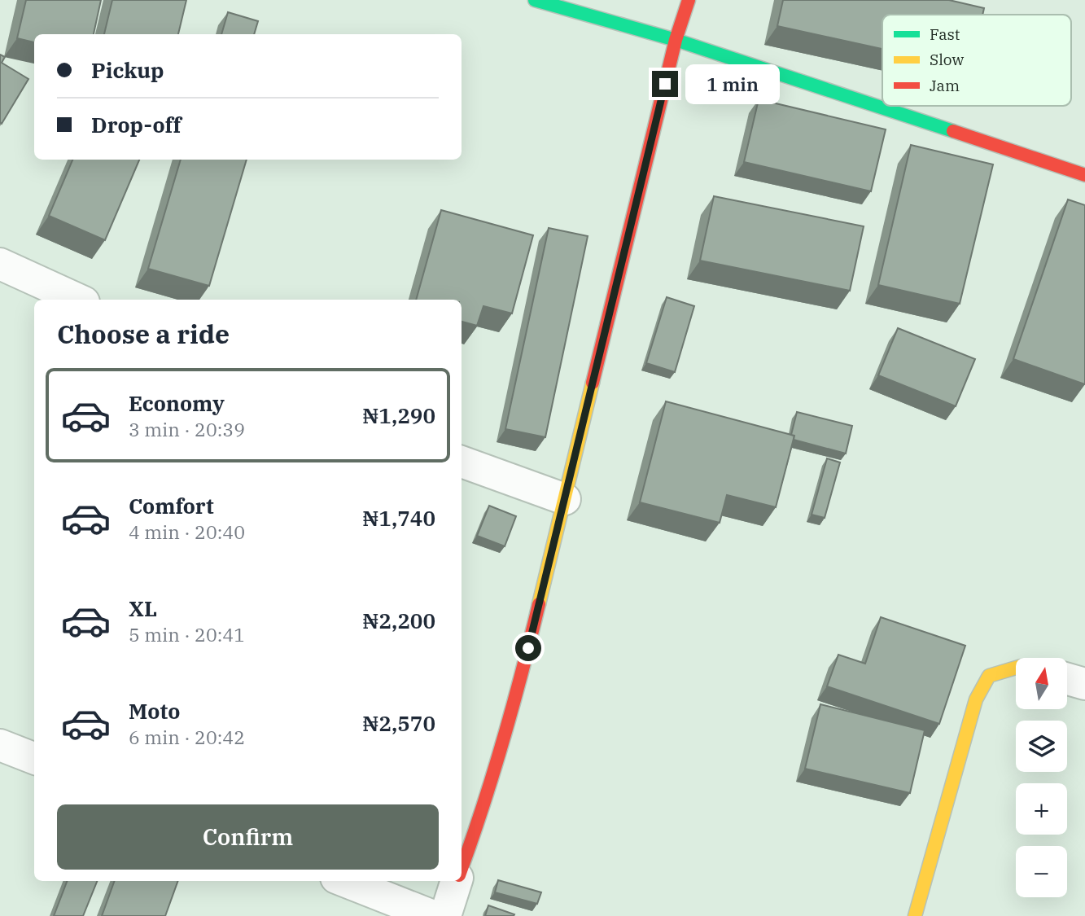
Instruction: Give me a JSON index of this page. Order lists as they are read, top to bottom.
{
  "legend": ["Fast", "Slow", "Jam"],
  "north": "top",
  "page": {
    "banner": ["Pickup", "Drop-off"],
    "bubble": "1 min",
    "heading": "Choose a ride",
    "list": [
      {
        "name": "Economy",
        "note": "3 min · 20:39",
        "value": "₦1,290"
      },
      {
        "name": "Comfort",
        "note": "4 min · 20:40",
        "value": "₦1,740"
      },
      {
        "name": "XL",
        "note": "5 min · 20:41",
        "value": "₦2,200"
      },
      {
        "name": "Moto",
        "note": "6 min · 20:42",
        "value": "₦2,570"
      }
    ],
    "map_buttons": ["+", "−"],
    "buttons": "Confirm"
  }
}
